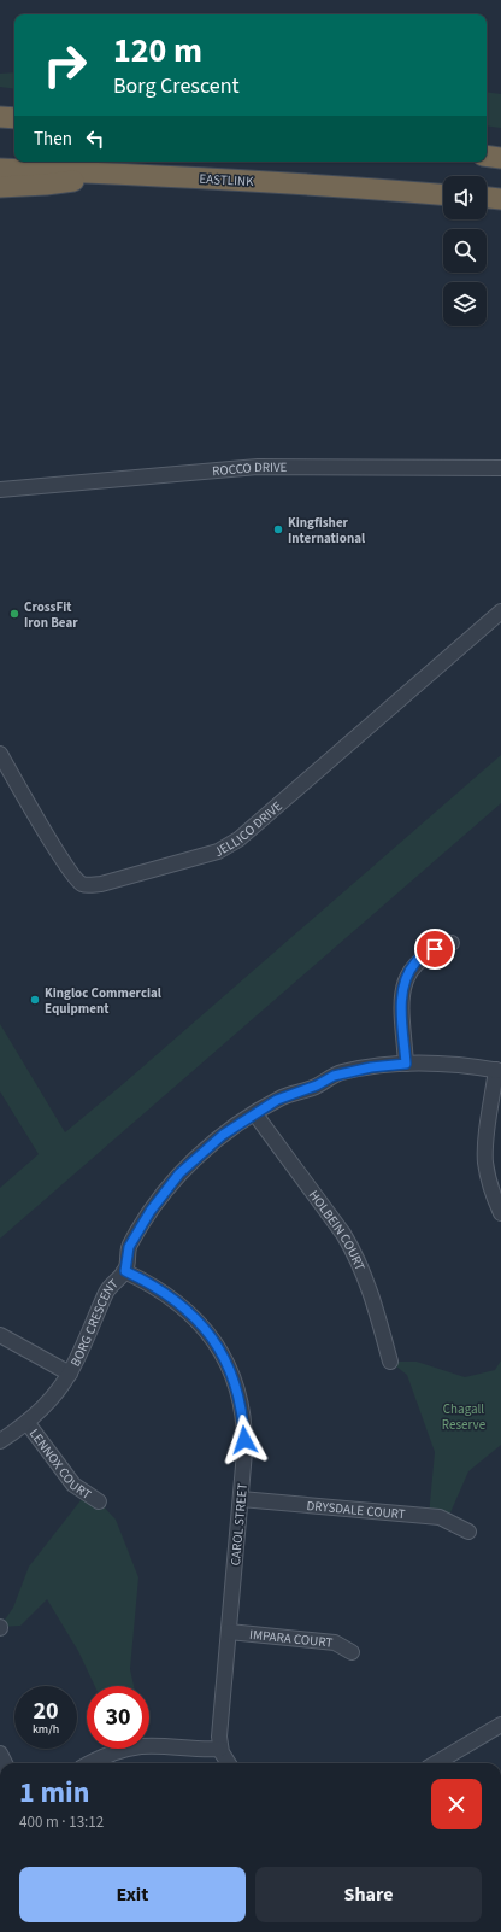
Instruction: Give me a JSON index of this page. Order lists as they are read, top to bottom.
{
  "streets": {
    "highway": ["EASTLINK"],
    "street": [
      "ROCCO DRIVE",
      "JELLICO DRIVE",
      "HOLBEIN COURT",
      "BORG CRESCENT",
      "LENNOX COURT",
      "DRYSDALE COURT",
      "CAROL STREET",
      "IMPARA COURT"
    ]
  },
  "crossings": [
    ["HOLBEIN COURT", "BORG CRESCENT"],
    ["BORG CRESCENT", "LENNOX COURT"],
    ["BORG CRESCENT", "CAROL STREET"],
    ["DRYSDALE COURT", "CAROL STREET"],
    ["CAROL STREET", "IMPARA COURT"]
  ],
  "parks": ["Chagall Reserve"],
  "places": ["Kingfisher International", "CrossFit Iron Bear", "Kingloc Commercial Equipment"],
  "page": {
    "turn": ["120 m", "Borg Crescent"],
    "then": "Then",
    "speed": "20 km/h",
    "limit": "30",
    "heading": ["1 min", "400 m · 13:12"],
    "buttons": ["Exit", "Share"]
  }
}
